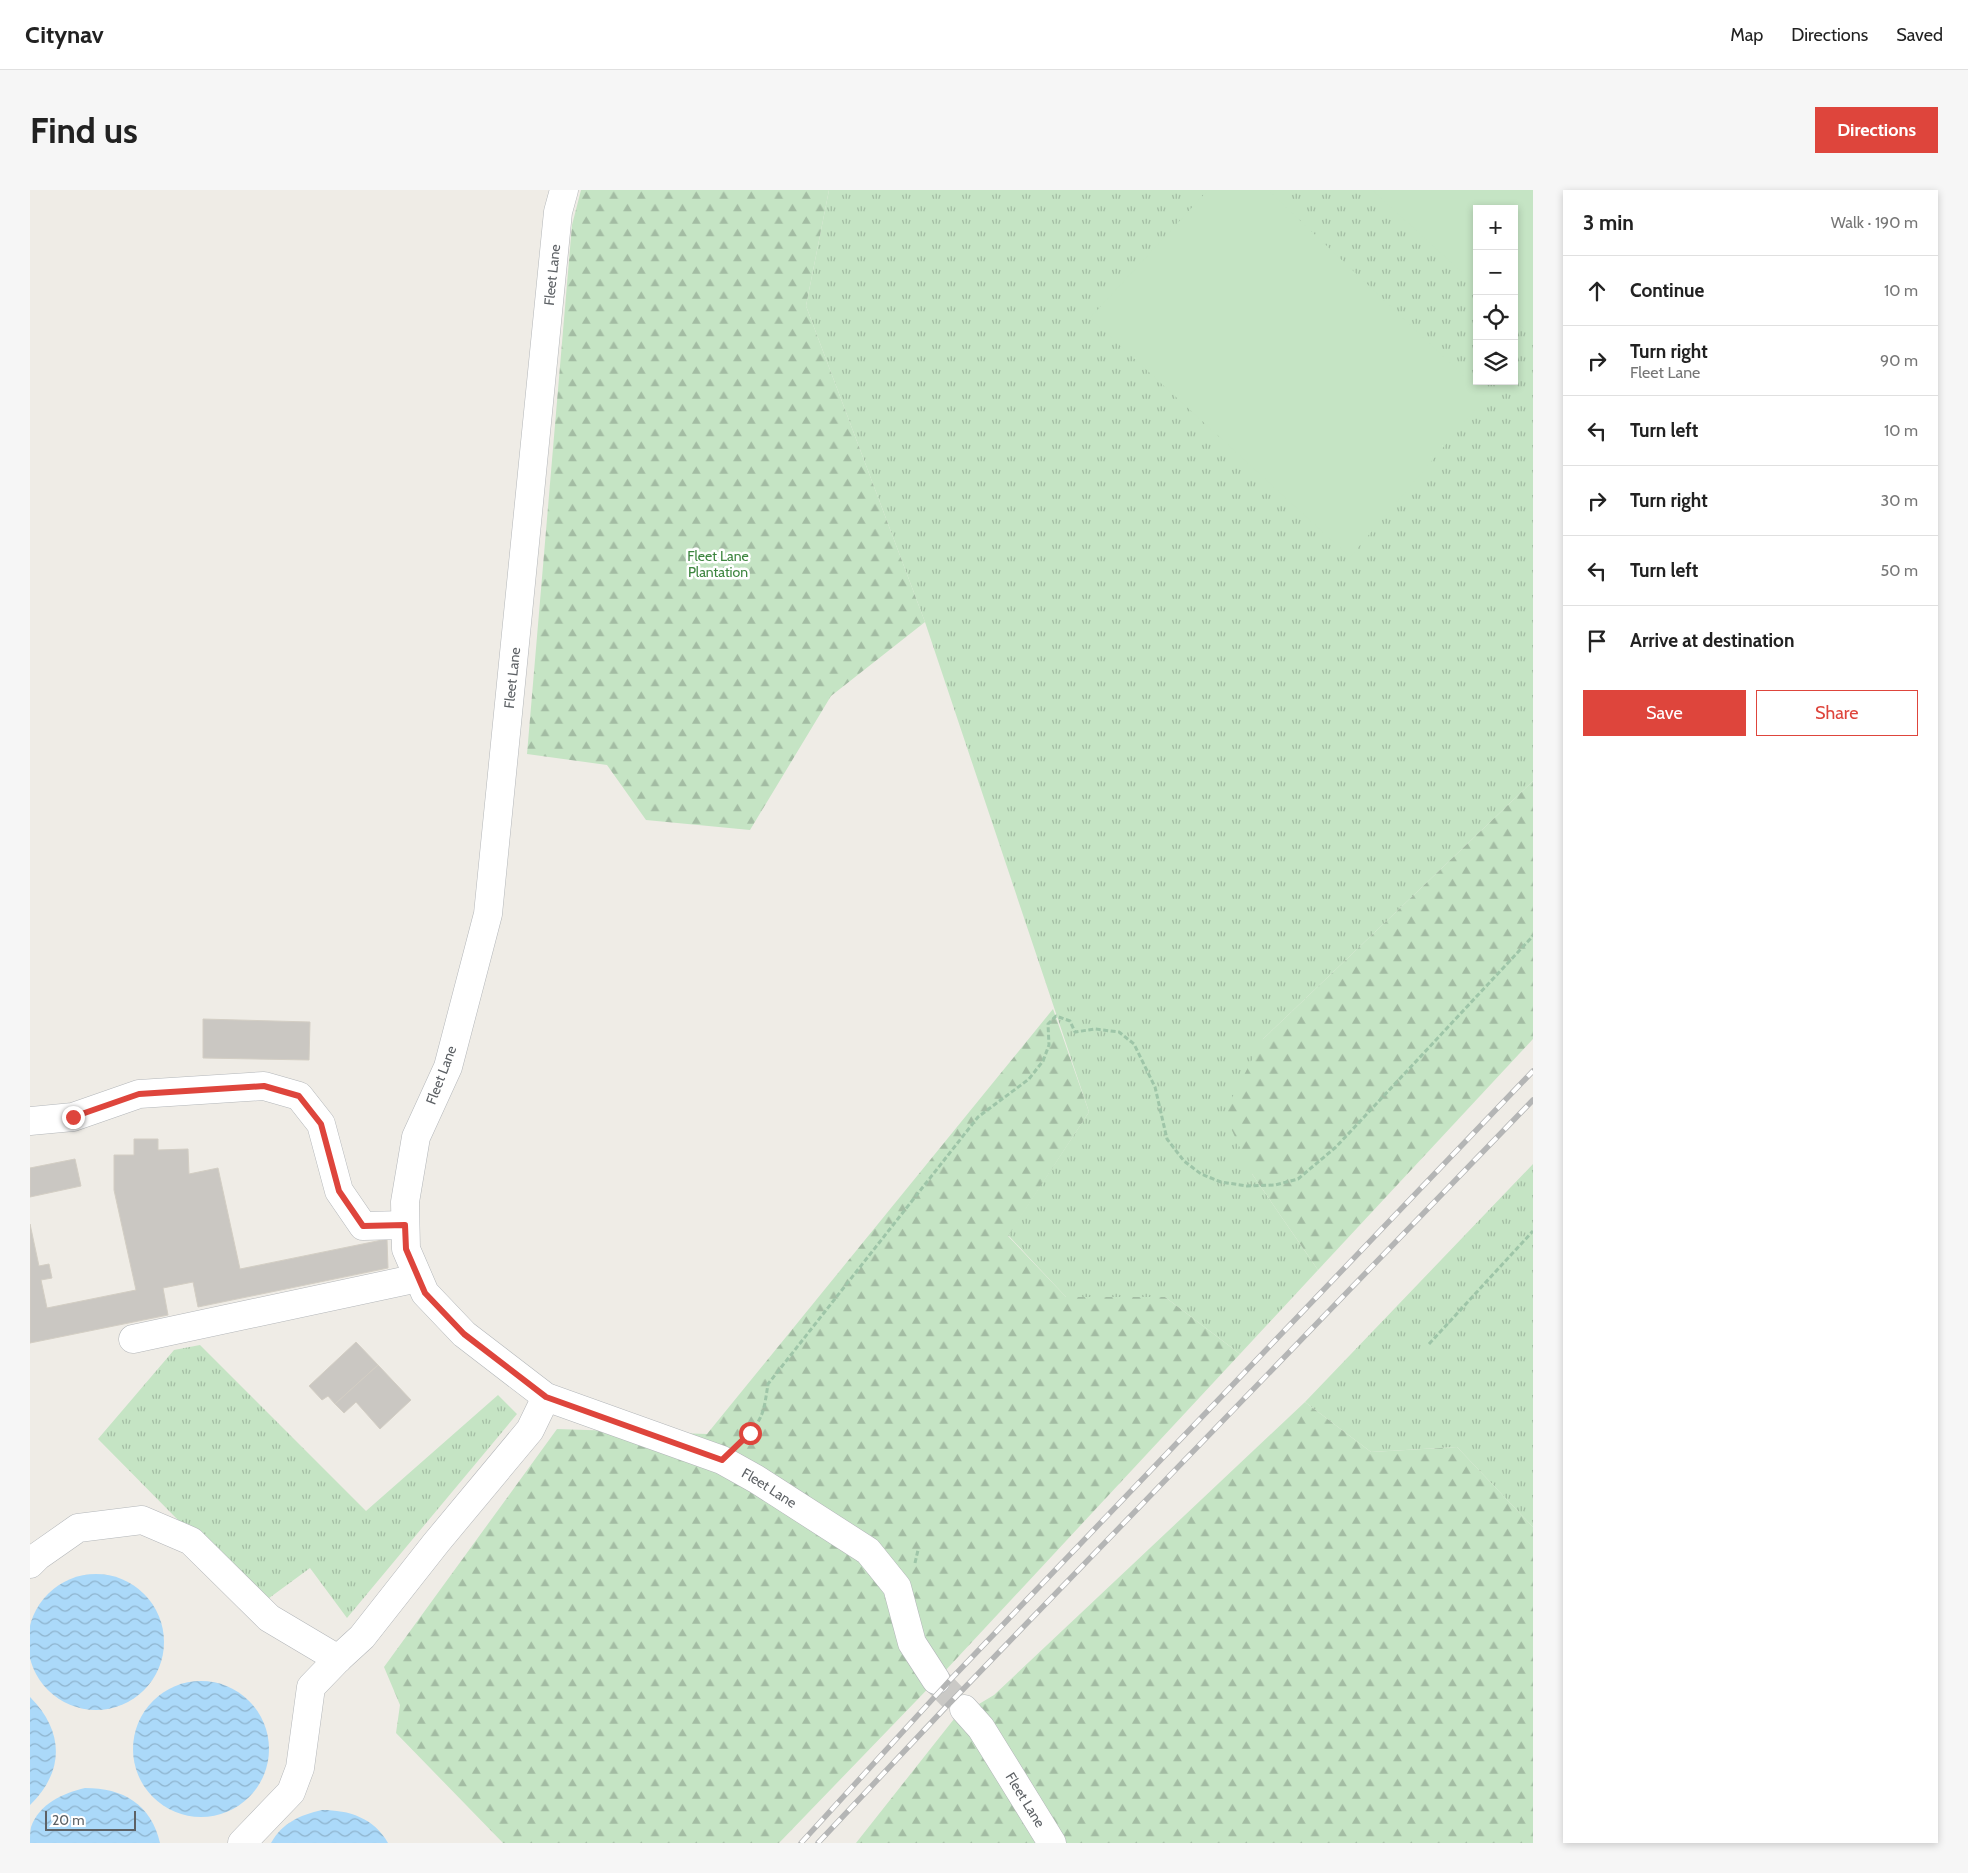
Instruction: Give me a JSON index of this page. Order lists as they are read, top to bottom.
{
  "streets": {
    "street": ["Fleet Lane"]
  },
  "parks": ["Fleet Lane Plantation"],
  "scale_bar": "20 m",
  "page": {
    "header": "Citynav",
    "nav": ["Map", "Directions", "Saved"],
    "buttons": [
      "Directions",
      ["Save", "Share"]
    ],
    "title": "Find us",
    "heading": ["3 min", "Walk · 190 m"],
    "map_buttons": ["+", "−"],
    "list": [
      ["Continue", "10 m"],
      ["Turn right", "Fleet Lane", "90 m"],
      ["Turn left", "10 m"],
      ["Turn right", "30 m"],
      ["Turn left", "50 m"],
      "Arrive at destination"
    ],
    "scale": "20 m"
  }
}
